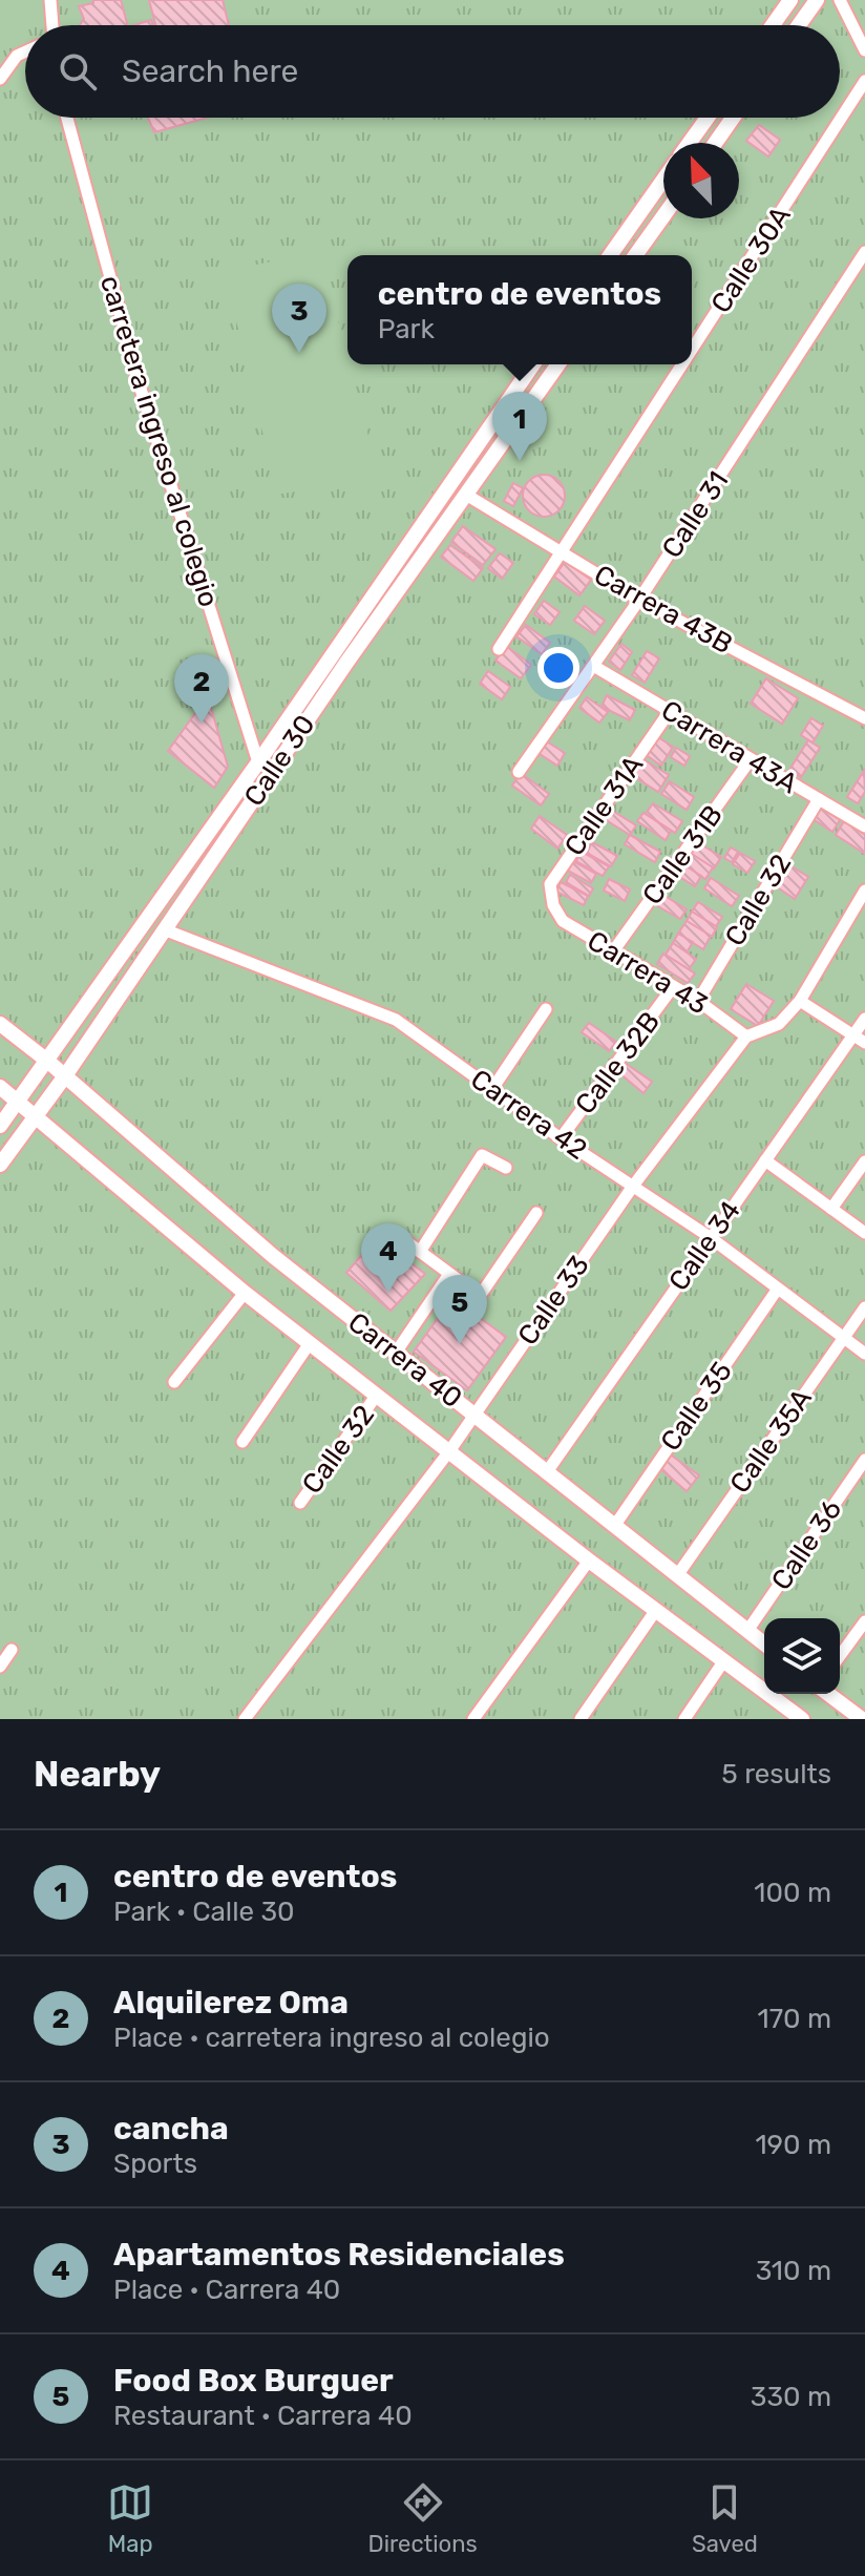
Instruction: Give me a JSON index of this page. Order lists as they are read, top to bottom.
{
  "streets": {
    "main road": ["Calle 30", "Carrera 40"],
    "street": [
      "Calle 30A",
      "carretera ingreso al colegio",
      "Calle 31",
      "Carrera 43B",
      "Carrera 43A",
      "Calle 31A",
      "Calle 31B",
      "Calle 32",
      "Carrera 43",
      "Calle 32B",
      "Carrera 42",
      "Calle 34",
      "Calle 33",
      "Calle 35",
      "Calle 35A",
      "Calle 36"
    ]
  },
  "crossings": [
    ["Calle 30A", "Carrera 43B"],
    ["carretera ingreso al colegio", "Calle 30"],
    ["Calle 31", "Carrera 43B"],
    ["Calle 31", "Carrera 43A"],
    ["Carrera 43B", "Calle 30"],
    ["Carrera 43A", "Calle 31A"],
    ["Carrera 43A", "Calle 31B"],
    ["Carrera 43A", "Calle 32"],
    ["Calle 30", "Carrera 42"],
    ["Calle 30", "Carrera 40"],
    ["Calle 31A", "Carrera 43"],
    ["Calle 31B", "Carrera 43"],
    ["Calle 32", "Carrera 43"],
    ["Carrera 43", "Calle 32B"],
    ["Carrera 43", "Calle 33"],
    ["Calle 32B", "Carrera 42"],
    ["Carrera 42", "Calle 34"],
    ["Carrera 42", "Calle 33"],
    ["Carrera 42", "Calle 35"],
    ["Carrera 42", "Calle 35A"],
    ["Calle 34", "Carrera 40"],
    ["Calle 33", "Carrera 40"],
    ["Carrera 40", "Calle 35"],
    ["Carrera 40", "Calle 35A"],
    ["Carrera 40", "Calle 36"]
  ],
  "north": "top left",
  "page": {
    "search": "Search here",
    "popup": ["centro de eventos", "Park"],
    "pins": [
      "3",
      "1",
      "2",
      "4",
      "5"
    ],
    "heading": ["Nearby", "5 results"],
    "list": [
      {
        "mark": "1",
        "name": "centro de eventos",
        "note": "Park · Calle 30",
        "value": "100 m"
      },
      {
        "mark": "2",
        "name": "Alquilerez Oma",
        "note": "Place · carretera ingreso al colegio",
        "value": "170 m"
      },
      {
        "mark": "3",
        "name": "cancha",
        "note": "Sports",
        "value": "190 m"
      },
      {
        "mark": "4",
        "name": "Apartamentos Residenciales",
        "note": "Place · Carrera 40",
        "value": "310 m"
      },
      {
        "mark": "5",
        "name": "Food Box Burguer",
        "note": "Restaurant · Carrera 40",
        "value": "330 m"
      }
    ],
    "nav": ["Map", "Directions", "Saved"]
  }
}
